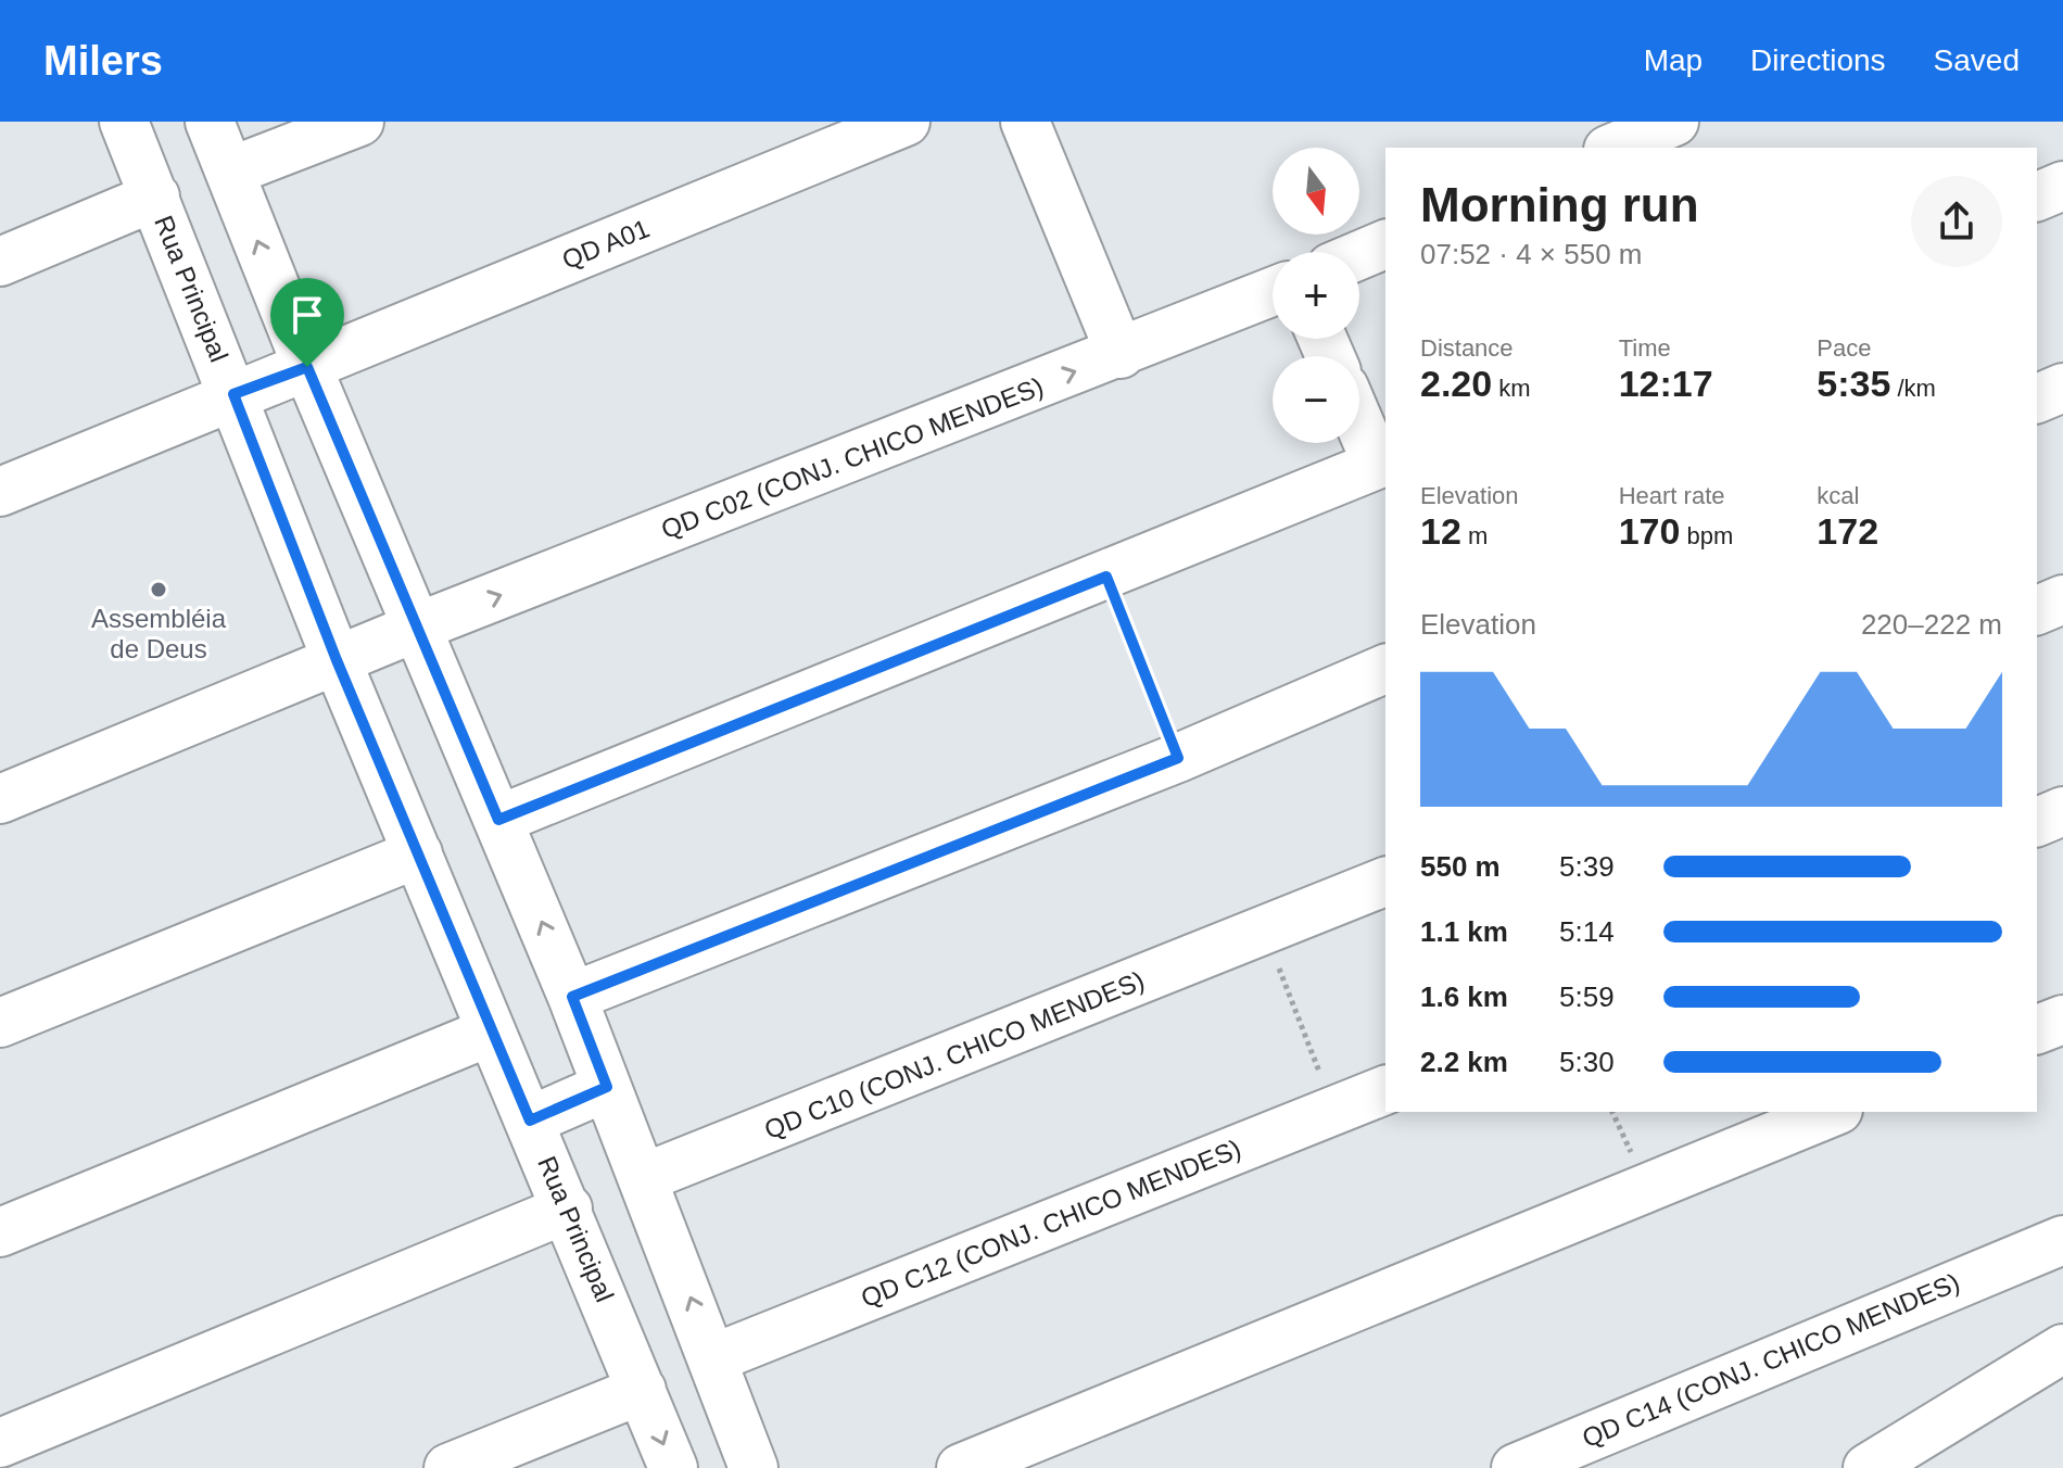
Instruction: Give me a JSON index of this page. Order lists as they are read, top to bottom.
{
  "streets": {
    "street": [
      "QD A01",
      "Rua Principal",
      "QD C02 (CONJ. CHICO MENDES)",
      "QD C10 (CONJ. CHICO MENDES)",
      "QD C12 (CONJ. CHICO MENDES)",
      "QD C14 (CONJ. CHICO MENDES)"
    ]
  },
  "crossings": [
    ["QD A01", "Rua Principal"],
    ["Rua Principal", "QD C02 (CONJ. CHICO MENDES)"]
  ],
  "places": ["Assembléia de Deus"],
  "north": "bottom",
  "page": {
    "header": "Milers",
    "nav": ["Map", "Directions", "Saved"],
    "map_buttons": ["+", "−"],
    "heading": ["Morning run", "07:52 · 4 × 550 m"],
    "stats": [
      ["Distance", "2.20 km"],
      ["Time", "12:17"],
      ["Pace", "5:35 /km"],
      ["Elevation", "12 m"],
      ["Heart rate", "170 bpm"],
      ["kcal", "172"]
    ],
    "chart": ["Elevation", "220–222 m"],
    "list": [
      {
        "name": "550 m",
        "note": "5:39"
      },
      {
        "name": "1.1 km",
        "note": "5:14"
      },
      {
        "name": "1.6 km",
        "note": "5:59"
      },
      {
        "name": "2.2 km",
        "note": "5:30"
      }
    ]
  }
}
